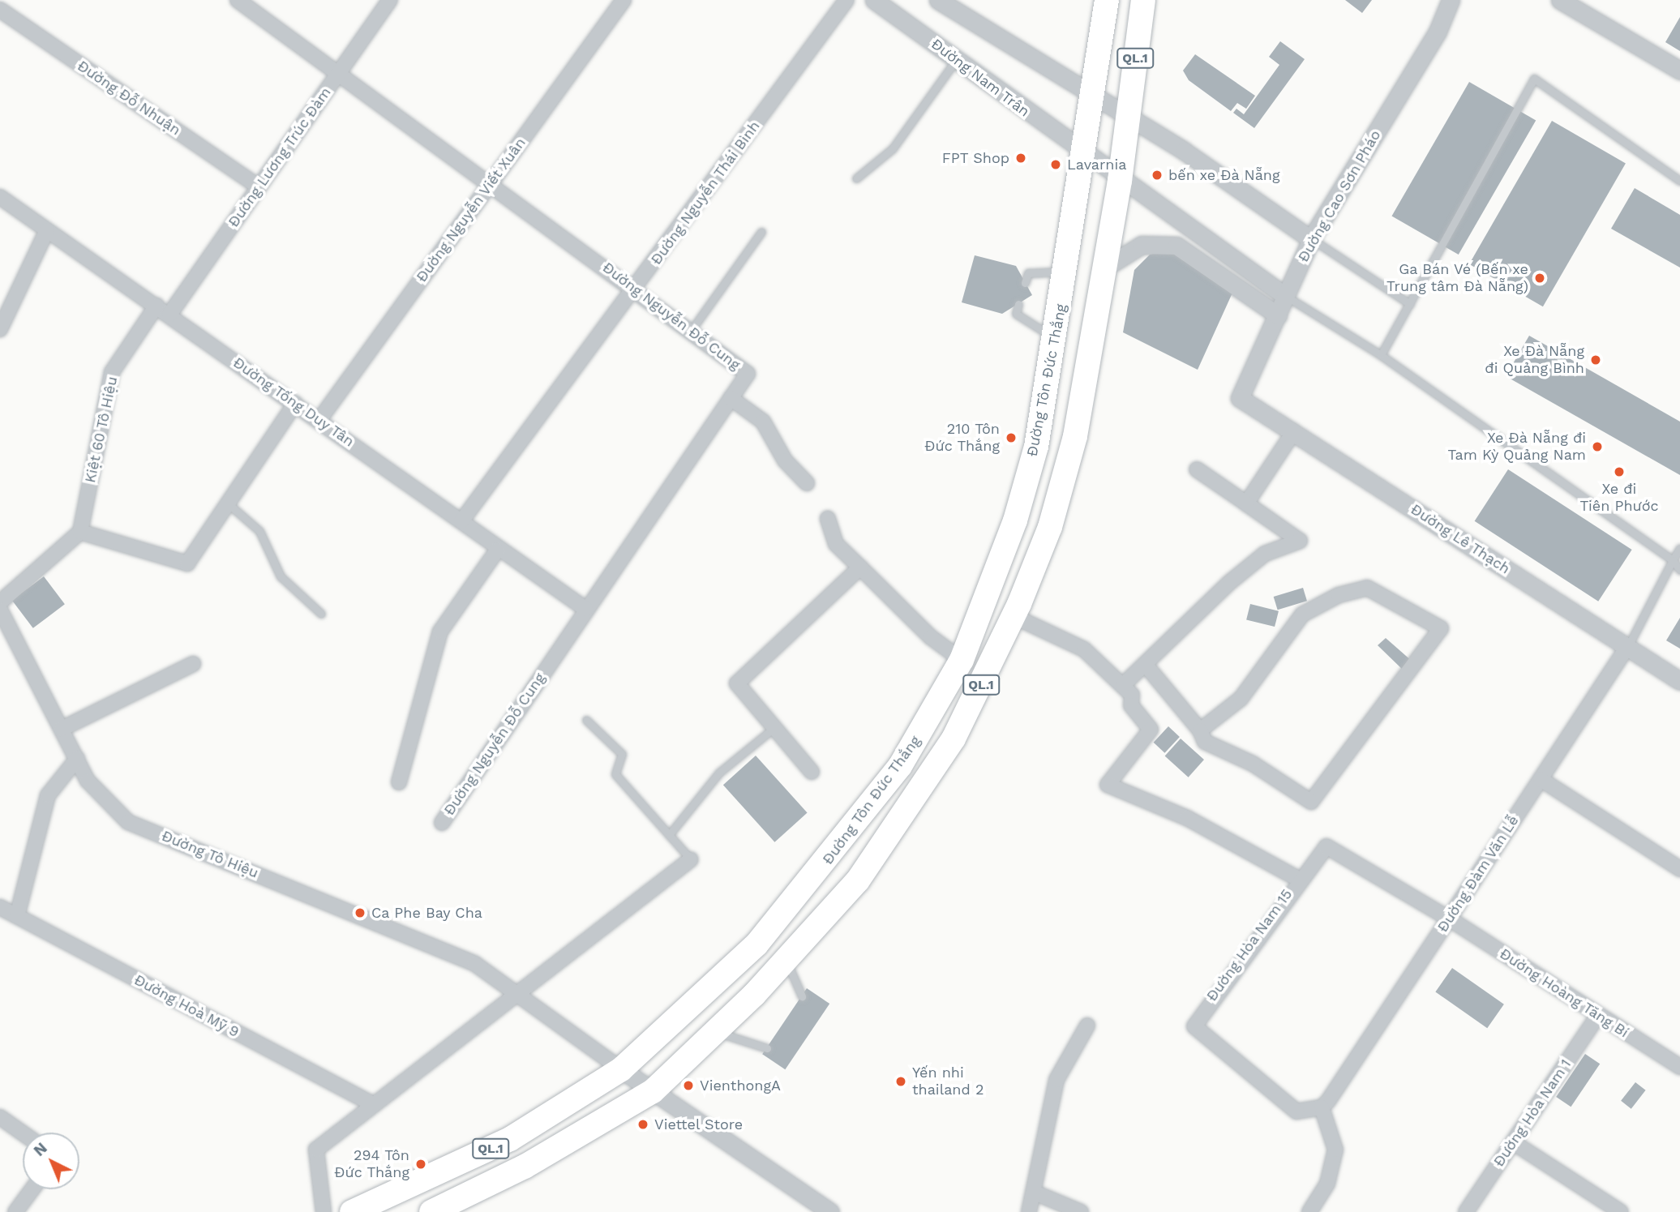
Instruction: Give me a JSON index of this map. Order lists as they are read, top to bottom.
{
  "streets": {
    "highway": ["QL.1", "Đường Tôn Đức Thắng"],
    "street": [
      "Đường Nam Trân",
      "Đường Đỗ Nhuận",
      "Đường Lương Trúc Đàm",
      "Đường Nguyễn Thái Bình",
      "Đường Cao Sơn Pháo",
      "Đường Nguyễn Viết Xuân",
      "Đường Nguyễn Đỗ Cung",
      "Đường Tống Duy Tân",
      "Kiệt 60 Tô Hiệu",
      "Đường Lê Thạch",
      "Đường Tô Hiệu",
      "Đường Đàm Văn Lễ",
      "Đường Hòa Nam 15",
      "Đường Hoàng Tăng Bí",
      "Đường Hoà Mỹ 9",
      "Đường Hòa Nam 1"
    ]
  },
  "crossings": [
    ["QL.1", "Đường Nam Trân"],
    ["Đường Nam Trân", "Đường Tôn Đức Thắng"],
    ["Đường Đỗ Nhuận", "Đường Lương Trúc Đàm"],
    ["Đường Lương Trúc Đàm", "Đường Nguyễn Đỗ Cung"],
    ["Đường Lương Trúc Đàm", "Đường Tống Duy Tân"],
    ["Đường Nguyễn Thái Bình", "Đường Nguyễn Đỗ Cung"],
    ["Đường Nguyễn Thái Bình", "Đường Tống Duy Tân"],
    ["Đường Cao Sơn Pháo", "Đường Lê Thạch"],
    ["Đường Nguyễn Viết Xuân", "Đường Nguyễn Đỗ Cung"],
    ["Đường Nguyễn Viết Xuân", "Đường Tống Duy Tân"],
    ["Đường Nguyễn Đỗ Cung", "Đường Tống Duy Tân"],
    ["Đường Tôn Đức Thắng", "Đường Tô Hiệu"],
    ["Đường Tống Duy Tân", "Kiệt 60 Tô Hiệu"],
    ["Đường Lê Thạch", "Đường Đàm Văn Lễ"],
    ["Đường Đàm Văn Lễ", "Đường Hòa Nam 15"],
    ["Đường Đàm Văn Lễ", "Đường Hoàng Tăng Bí"],
    ["Đường Hòa Nam 15", "Đường Hoàng Tăng Bí"],
    ["Đường Hoàng Tăng Bí", "Đường Hòa Nam 1"]
  ],
  "places": [
    "FPT Shop",
    "Lavarnia",
    "bến xe Đà Nẵng",
    "Ga Bán Vé (Bến xe Trung tâm Đà Nẵng)",
    "Xe Đà Nẵng đi Quảng Bình",
    "210 Tôn Đức Thắng",
    "Xe Đà Nẵng đi Tam Kỳ Quảng Nam",
    "Xe đi Tiên Phước",
    "Ca Phe Bay Cha",
    "Yến nhi thailand 2",
    "VienthongA",
    "Viettel Store",
    "294 Tôn Đức Thắng"
  ],
  "north": "top left"
}
